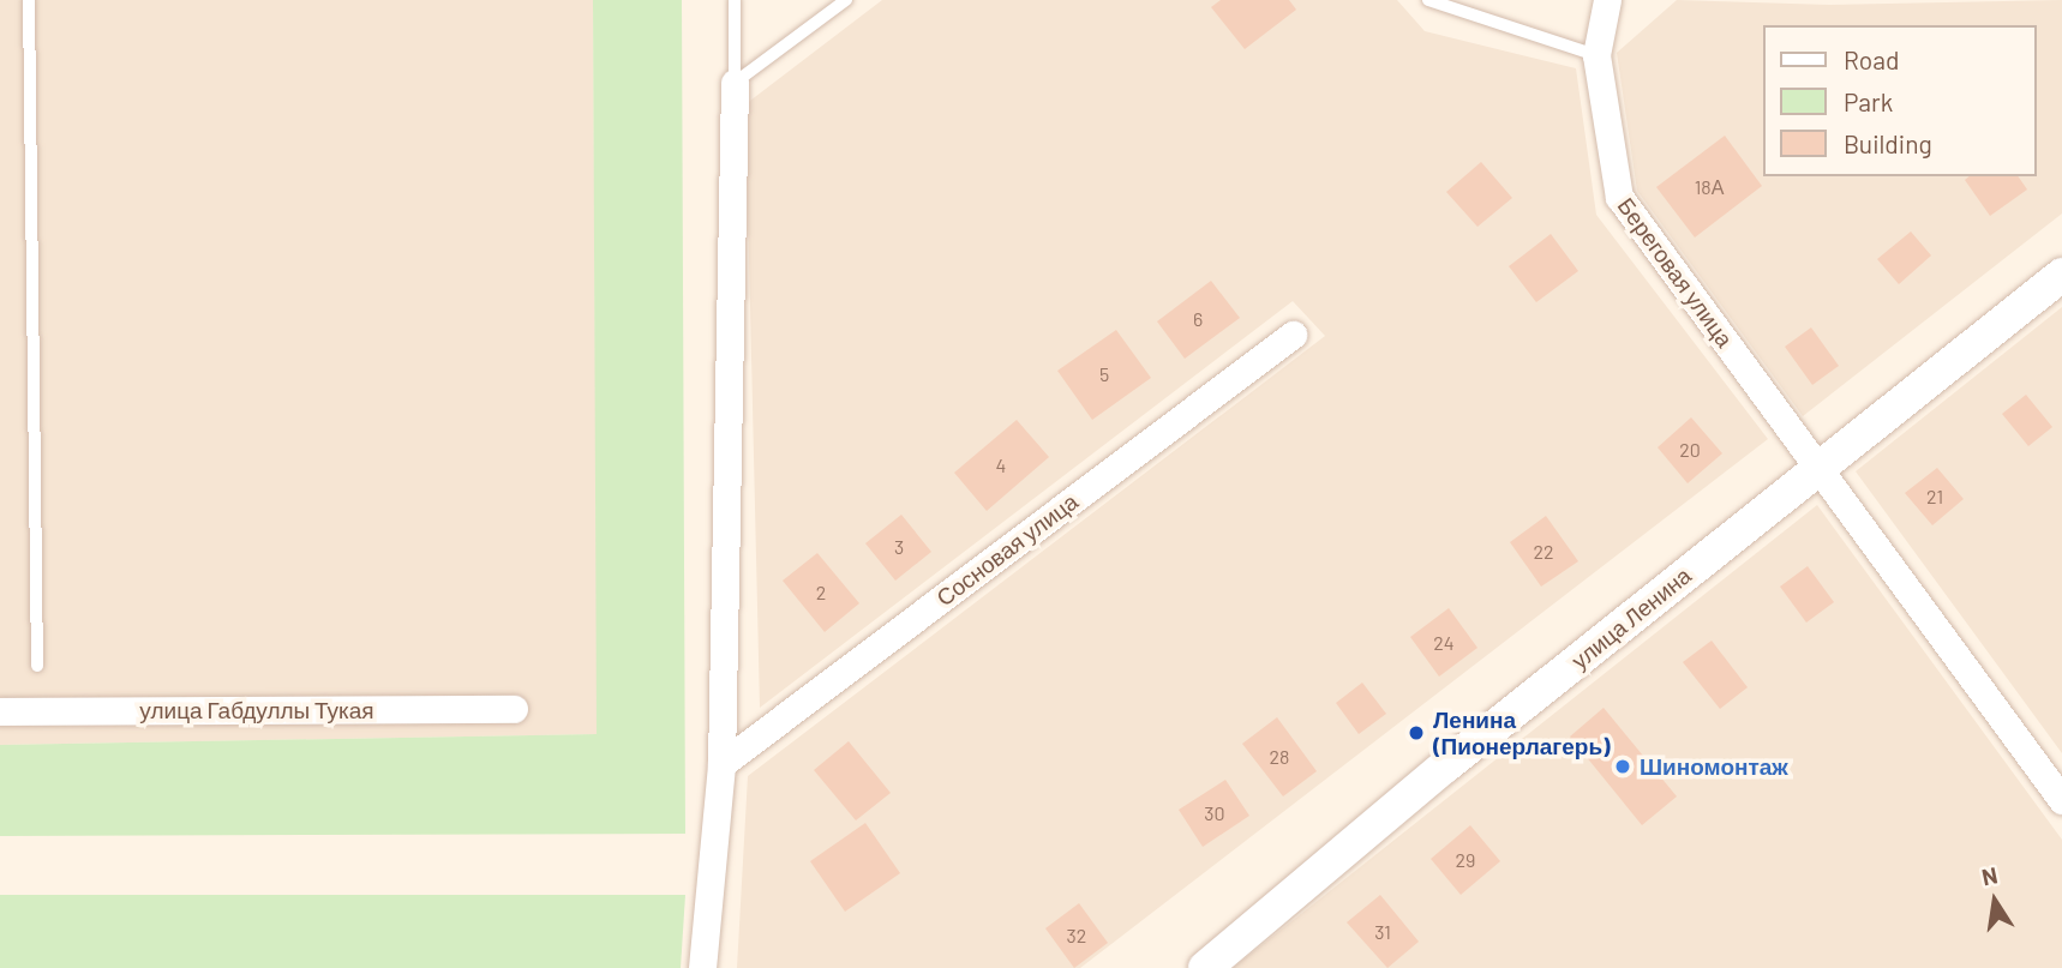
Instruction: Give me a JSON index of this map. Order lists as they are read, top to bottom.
{
  "streets": {
    "street": [
      "Береговая улица",
      "Сосновая улица",
      "улица Ленина",
      "улица Габдуллы Тукая"
    ]
  },
  "crossings": [
    ["Береговая улица", "улица Ленина"]
  ],
  "places": ["Ленина (Пионерлагерь)", "Шиномонтаж"],
  "house_numbers": [
    "18А",
    "6",
    "5",
    "20",
    "4",
    "21",
    "3",
    "22",
    "2",
    "24",
    "28",
    "30",
    "29",
    "31",
    "32"
  ],
  "legend": ["Road", "Park", "Building"],
  "north": "top"
}
